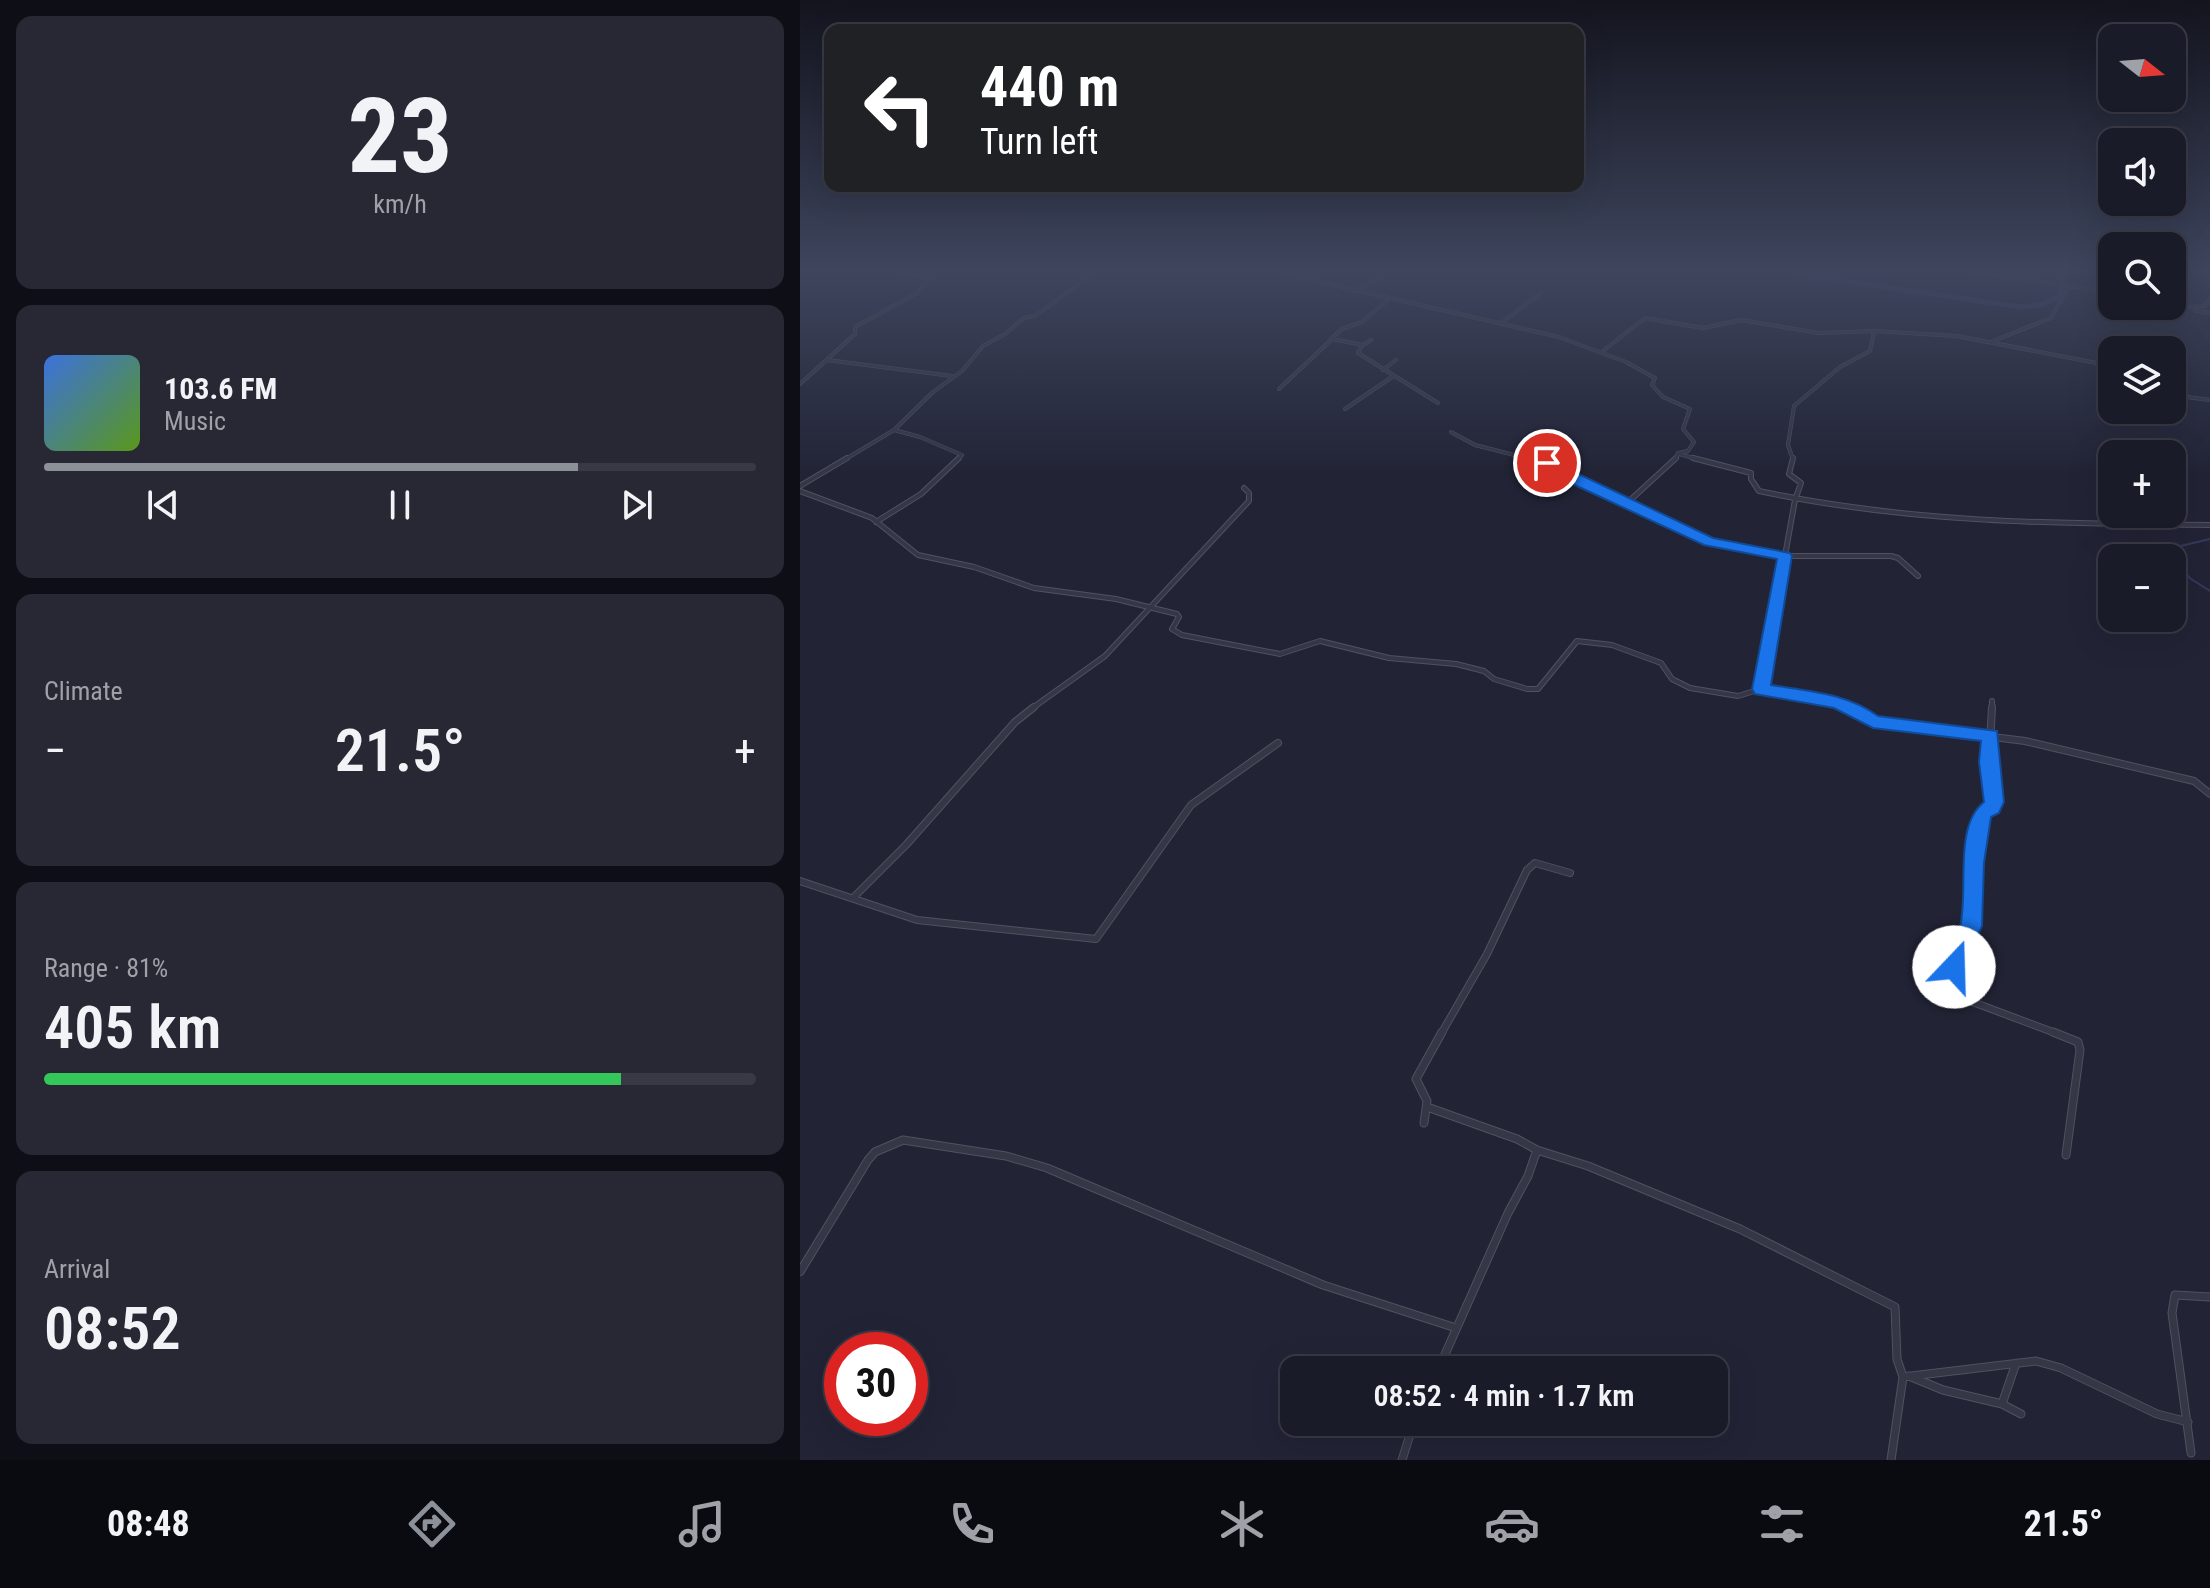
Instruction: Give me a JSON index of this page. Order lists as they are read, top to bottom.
{
  "north": "right",
  "page": {
    "tile": [
      ["23", "km/h"],
      "Climate",
      ["Range · 81%", "405 km"],
      ["Arrival", "08:52"]
    ],
    "map_buttons": ["+", "−"],
    "turn": ["440 m", "Turn left"],
    "song": ["103.6 FM", "Music"],
    "heat": ["−", "21.5°", "+"],
    "limit": "30",
    "trip": "08:52 · 4 min · 1.7 km",
    "tabs": ["08:48", "21.5°"]
  }
}
